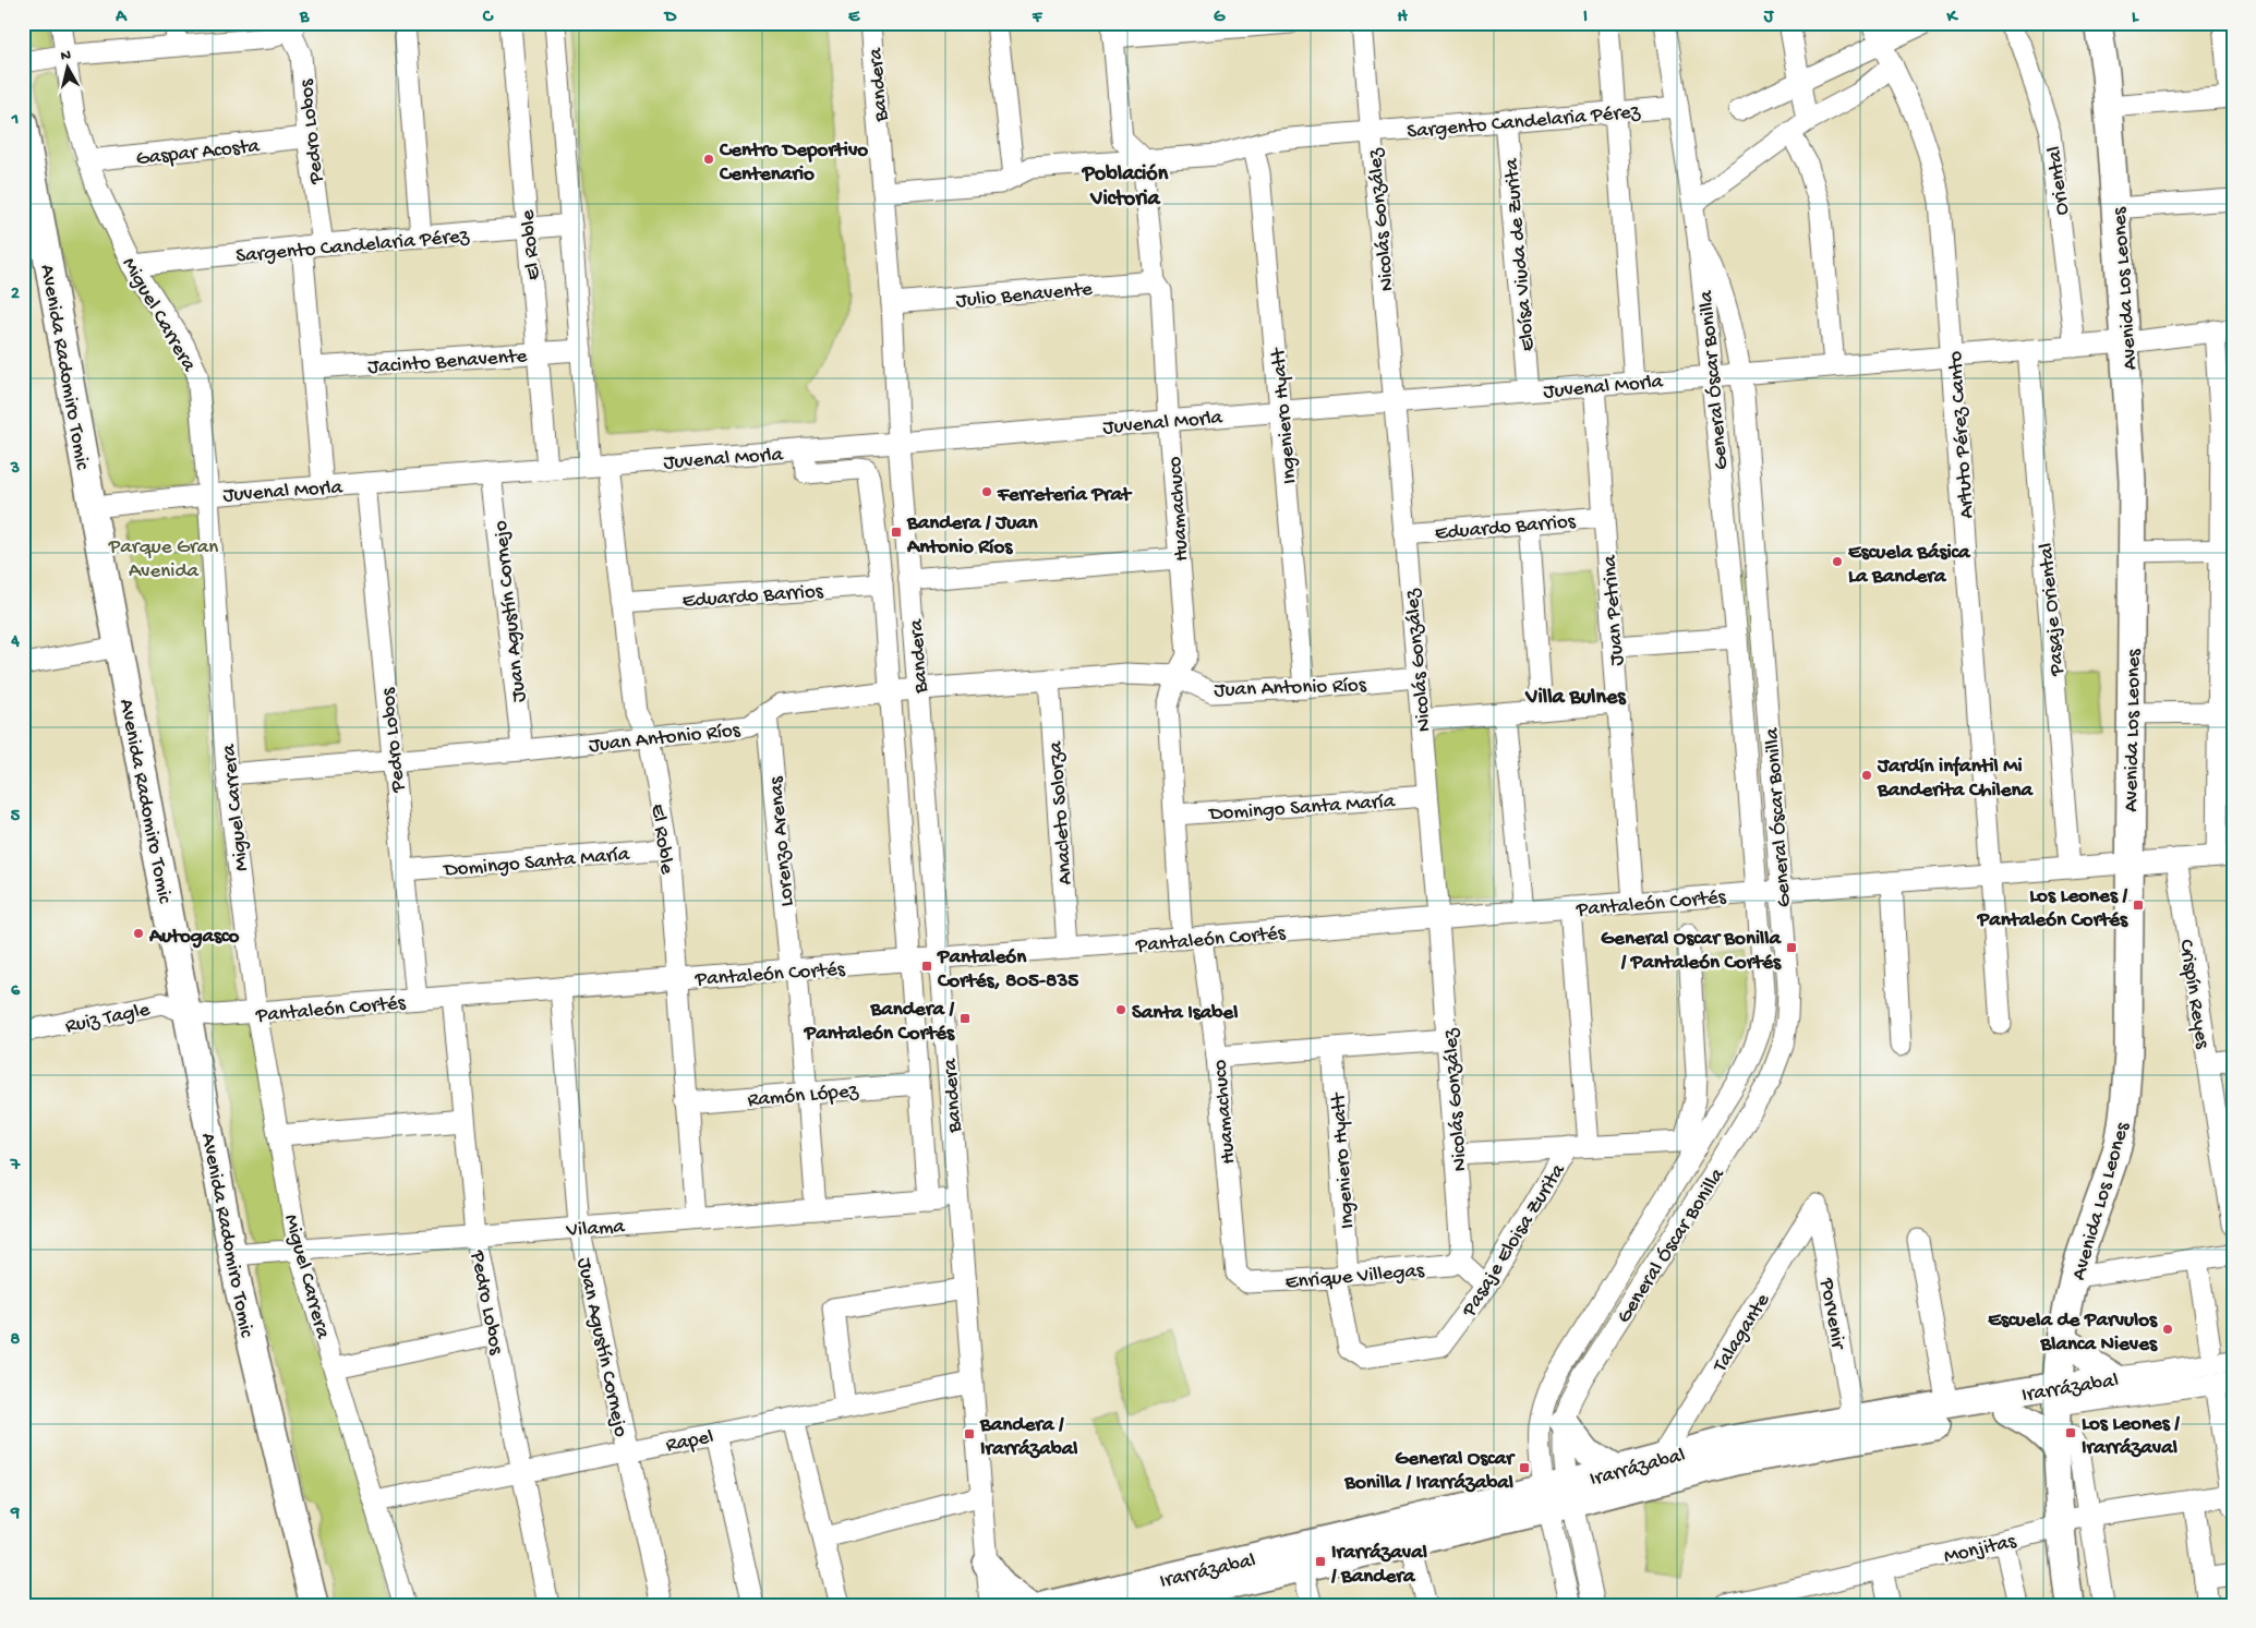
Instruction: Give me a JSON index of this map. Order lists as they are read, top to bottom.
{
  "streets": {
    "main road": ["Avenida Los Leones", "Avenida Radomiro Tomic", "Irarrázabal"],
    "street": [
      "Bandera",
      "Sargento Candelaria Pérez",
      "Pedro Lobos",
      "Gaspar Acosta",
      "Oriental",
      "Nicolás González",
      "El Roble",
      "Eloísa Viuda de Zurita",
      "Julio Benavente",
      "Miguel Carrera",
      "Jacinto Benavente",
      "General Óscar Bonilla",
      "Juvenal Morla",
      "Ingeniero Hyatt",
      "Artuto Pérez Canto",
      "Huamachuco",
      "Eduardo Barrios",
      "Pasaje Oriental",
      "Juan Petrina",
      "Juan Agustín Cornejo",
      "Juan Antonio Ríos",
      "Domingo Santa María",
      "Anacleto Solorza",
      "Lorenzo Arenas",
      "Pantaleón Cortés",
      "Crispín Reyes",
      "Ruiz Tagle",
      "Ramón López",
      "Vilama",
      "Pasaje Eloisa Zurita",
      "Enrique Villegas",
      "Porvenir",
      "Talagante",
      "Rapel",
      "Monjitas"
    ]
  },
  "crossings": [
    ["Bandera", "Sargento Candelaria Pérez"],
    ["Bandera", "Julio Benavente"],
    ["Bandera", "Juvenal Morla"],
    ["Bandera", "Eduardo Barrios"],
    ["Bandera", "Juan Antonio Ríos"],
    ["Bandera", "Pantaleón Cortés"],
    ["Bandera", "Ramón López"],
    ["Bandera", "Vilama"],
    ["Bandera", "Rapel"],
    ["Sargento Candelaria Pérez", "Pedro Lobos"],
    ["Sargento Candelaria Pérez", "Nicolás González"],
    ["Sargento Candelaria Pérez", "El Roble"],
    ["Sargento Candelaria Pérez", "Eloísa Viuda de Zurita"],
    ["Sargento Candelaria Pérez", "Miguel Carrera"],
    ["Sargento Candelaria Pérez", "General Óscar Bonilla"],
    ["Sargento Candelaria Pérez", "Ingeniero Hyatt"],
    ["Sargento Candelaria Pérez", "Huamachuco"],
    ["Pedro Lobos", "Gaspar Acosta"],
    ["Pedro Lobos", "Jacinto Benavente"],
    ["Pedro Lobos", "Juvenal Morla"],
    ["Pedro Lobos", "Juan Antonio Ríos"],
    ["Pedro Lobos", "Domingo Santa María"],
    ["Pedro Lobos", "Pantaleón Cortés"],
    ["Pedro Lobos", "Vilama"],
    ["Pedro Lobos", "Rapel"],
    ["Gaspar Acosta", "Miguel Carrera"],
    ["Oriental", "Juvenal Morla"],
    ["Nicolás González", "Juvenal Morla"],
    ["Nicolás González", "Eduardo Barrios"],
    ["Nicolás González", "Juan Antonio Ríos"],
    ["Nicolás González", "Domingo Santa María"],
    ["Nicolás González", "Pantaleón Cortés"],
    ["Nicolás González", "Enrique Villegas"],
    ["El Roble", "Jacinto Benavente"],
    ["El Roble", "Juvenal Morla"],
    ["El Roble", "Eduardo Barrios"],
    ["El Roble", "Juan Antonio Ríos"],
    ["El Roble", "Domingo Santa María"],
    ["El Roble", "Pantaleón Cortés"],
    ["El Roble", "Ramón López"],
    ["El Roble", "Vilama"],
    ["Eloísa Viuda de Zurita", "Juvenal Morla"],
    ["Avenida Los Leones", "Juvenal Morla"],
    ["Avenida Los Leones", "Pantaleón Cortés"],
    ["Avenida Los Leones", "Irarrázabal"],
    ["Avenida Los Leones", "Monjitas"],
    ["Julio Benavente", "Huamachuco"],
    ["Miguel Carrera", "Juvenal Morla"],
    ["Miguel Carrera", "Juan Antonio Ríos"],
    ["Miguel Carrera", "Pantaleón Cortés"],
    ["Miguel Carrera", "Vilama"],
    ["Miguel Carrera", "Rapel"],
    ["Avenida Radomiro Tomic", "Juvenal Morla"],
    ["Avenida Radomiro Tomic", "Pantaleón Cortés"],
    ["Avenida Radomiro Tomic", "Ruiz Tagle"],
    ["Avenida Radomiro Tomic", "Vilama"],
    ["General Óscar Bonilla", "Juvenal Morla"],
    ["General Óscar Bonilla", "Pantaleón Cortés"],
    ["General Óscar Bonilla", "Irarrázabal"],
    ["Juvenal Morla", "Ingeniero Hyatt"],
    ["Juvenal Morla", "Artuto Pérez Canto"],
    ["Juvenal Morla", "Huamachuco"],
    ["Juvenal Morla", "Pasaje Oriental"],
    ["Juvenal Morla", "Juan Petrina"],
    ["Juvenal Morla", "Juan Agustín Cornejo"],
    ["Ingeniero Hyatt", "Juan Antonio Ríos"],
    ["Ingeniero Hyatt", "Pasaje Eloisa Zurita"],
    ["Ingeniero Hyatt", "Enrique Villegas"],
    ["Artuto Pérez Canto", "Pantaleón Cortés"],
    ["Huamachuco", "Juan Antonio Ríos"],
    ["Huamachuco", "Domingo Santa María"],
    ["Huamachuco", "Pantaleón Cortés"],
    ["Huamachuco", "Enrique Villegas"],
    ["Eduardo Barrios", "Juan Petrina"],
    ["Pasaje Oriental", "Pantaleón Cortés"],
    ["Juan Petrina", "Pantaleón Cortés"],
    ["Juan Agustín Cornejo", "Juan Antonio Ríos"],
    ["Juan Agustín Cornejo", "Pantaleón Cortés"],
    ["Juan Agustín Cornejo", "Vilama"],
    ["Juan Agustín Cornejo", "Rapel"],
    ["Juan Antonio Ríos", "Anacleto Solorza"],
    ["Juan Antonio Ríos", "Lorenzo Arenas"],
    ["Anacleto Solorza", "Pantaleón Cortés"],
    ["Lorenzo Arenas", "Pantaleón Cortés"],
    ["Lorenzo Arenas", "Ramón López"],
    ["Lorenzo Arenas", "Vilama"],
    ["Pantaleón Cortés", "Crispín Reyes"],
    ["Pantaleón Cortés", "Ruiz Tagle"],
    ["Porvenir", "Talagante"],
    ["Porvenir", "Irarrázabal"],
    ["Talagante", "Irarrázabal"]
  ],
  "districts": ["Población Victoria", "Villa Bulnes"],
  "parks": ["Parque Gran Avenida"],
  "places": {
    "other": [
      "Centro Deportivo Centenario",
      "Ferreteria Prat",
      "Escuela Básica La Bandera",
      "Jardín infantil Mi Banderita Chilena",
      "Autogasco",
      "Santa Isabel",
      "Escuela de Parvulos Blanca Nieves"
    ],
    "transit": [
      "Bandera / Juan Antonio Ríos",
      "Los Leones / Pantaleón Cortés",
      "General Oscar Bonilla / Pantaleón Cortés",
      "Pantaleón Cortés, 805-835",
      "Bandera / Pantaleón Cortés",
      "Los Leones / Irarrázaval",
      "Bandera / Irarrázabal",
      "General Oscar Bonilla / Irarrázabal",
      "Irarrázaval / Bandera"
    ]
  },
  "north": "top",
  "grid": {
    "columns": [
      "A",
      "B",
      "C",
      "D",
      "E",
      "F",
      "G",
      "H",
      "I",
      "J",
      "K",
      "L"
    ],
    "rows": [
      "1",
      "2",
      "3",
      "4",
      "5",
      "6",
      "7",
      "8",
      "9"
    ]
  }
}
